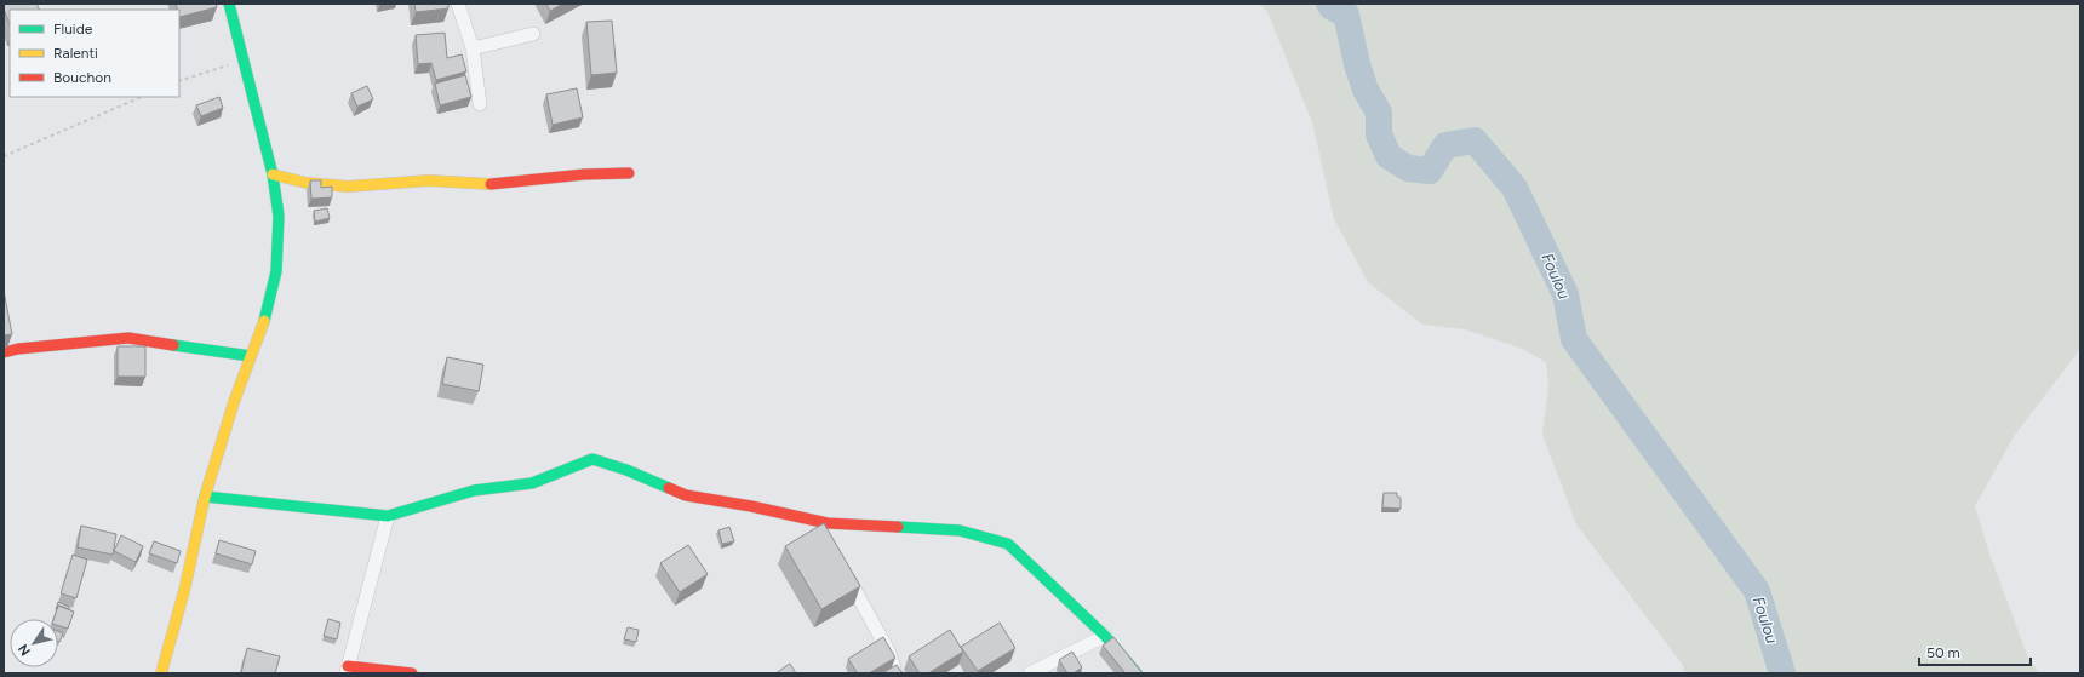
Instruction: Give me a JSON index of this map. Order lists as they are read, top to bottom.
{
  "water": ["Foulou"],
  "legend": ["Fluide", "Ralenti", "Bouchon"],
  "scale_bar": "50 m",
  "north": "bottom left"
}
